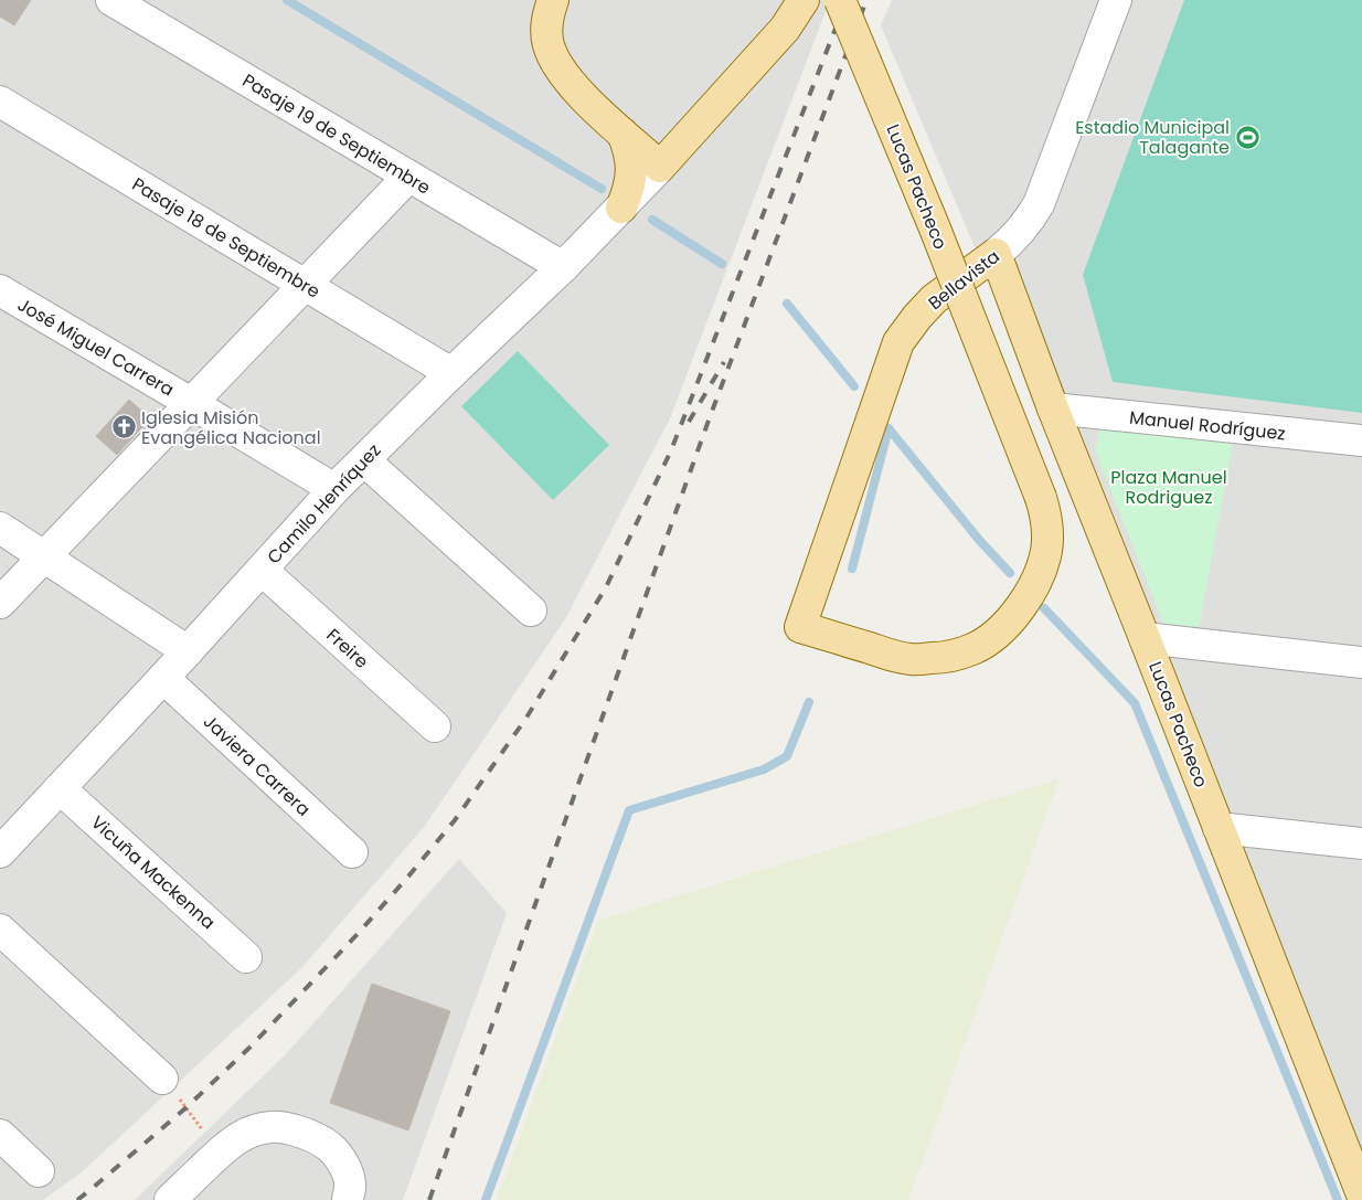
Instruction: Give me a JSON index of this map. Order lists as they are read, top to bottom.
{
  "streets": {
    "main road": ["Lucas Pacheco", "Bellavista"],
    "street": [
      "Pasaje 19 de Septiembre",
      "Pasaje 18 de Septiembre",
      "José Miguel Carrera",
      "Manuel Rodríguez",
      "Camilo Henríquez",
      "Freire",
      "Javiera Carrera",
      "Vicuña Mackenna"
    ]
  },
  "crossings": [
    ["Pasaje 19 de Septiembre", "Camilo Henríquez"],
    ["Lucas Pacheco", "Bellavista"],
    ["Lucas Pacheco", "Manuel Rodríguez"],
    ["Pasaje 18 de Septiembre", "Camilo Henríquez"],
    ["José Miguel Carrera", "Camilo Henríquez"],
    ["Camilo Henríquez", "Freire"],
    ["Camilo Henríquez", "Javiera Carrera"],
    ["Camilo Henríquez", "Vicuña Mackenna"]
  ],
  "parks": ["Plaza Manuel Rodriguez"],
  "places": {
    "sports": ["Estadio Municipal Talagante"],
    "church": ["Iglesia Misión Evangélica Nacional"]
  }
}
